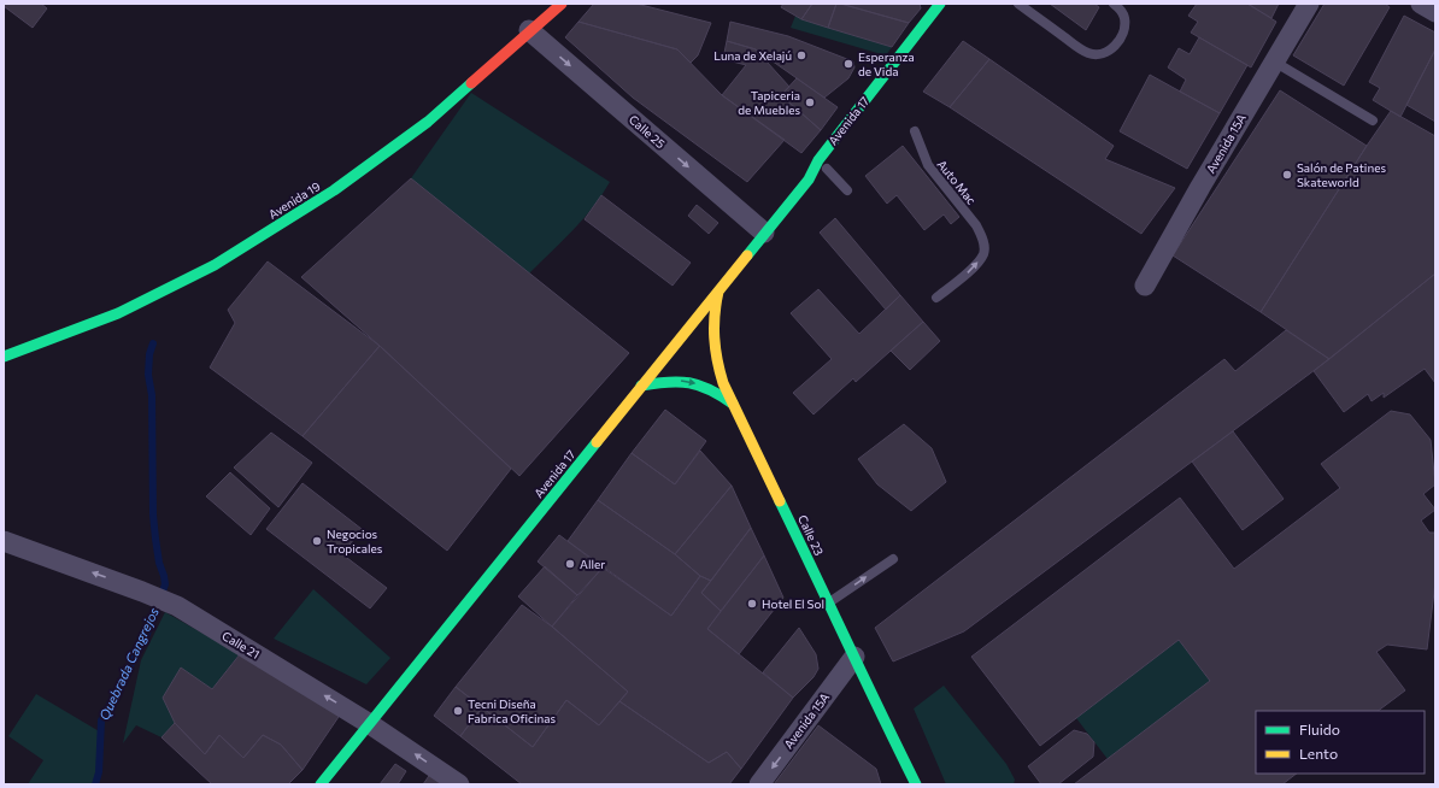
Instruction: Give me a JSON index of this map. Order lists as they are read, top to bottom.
{
  "streets": {
    "main road": ["Avenida 17", "Avenida 19", "Calle 23"],
    "street": ["Calle 25", "Avenida 15A", "Calle 21"],
    "lane": ["Auto Mac"]
  },
  "crossings": [
    ["Avenida 17", "Calle 25"],
    ["Avenida 17", "Calle 23"],
    ["Avenida 17", "Calle 21"],
    ["Calle 25", "Avenida 19"],
    ["Avenida 15A", "Calle 23"]
  ],
  "one_way": ["Calle 25", "Auto Mac", "Calle 21"],
  "water": ["Quebrada Cangrejos"],
  "places": [
    "Luna de Xelajú",
    "Esperanza de Vida",
    "Tapiceria de Muebles",
    "Salón de Patines Skateworld",
    "Negocios Tropicales",
    "Aller",
    "Hotel El Sol",
    "Tecni Diseña Fabrica Oficinas"
  ],
  "legend": ["Fluido", "Lento"]
}
